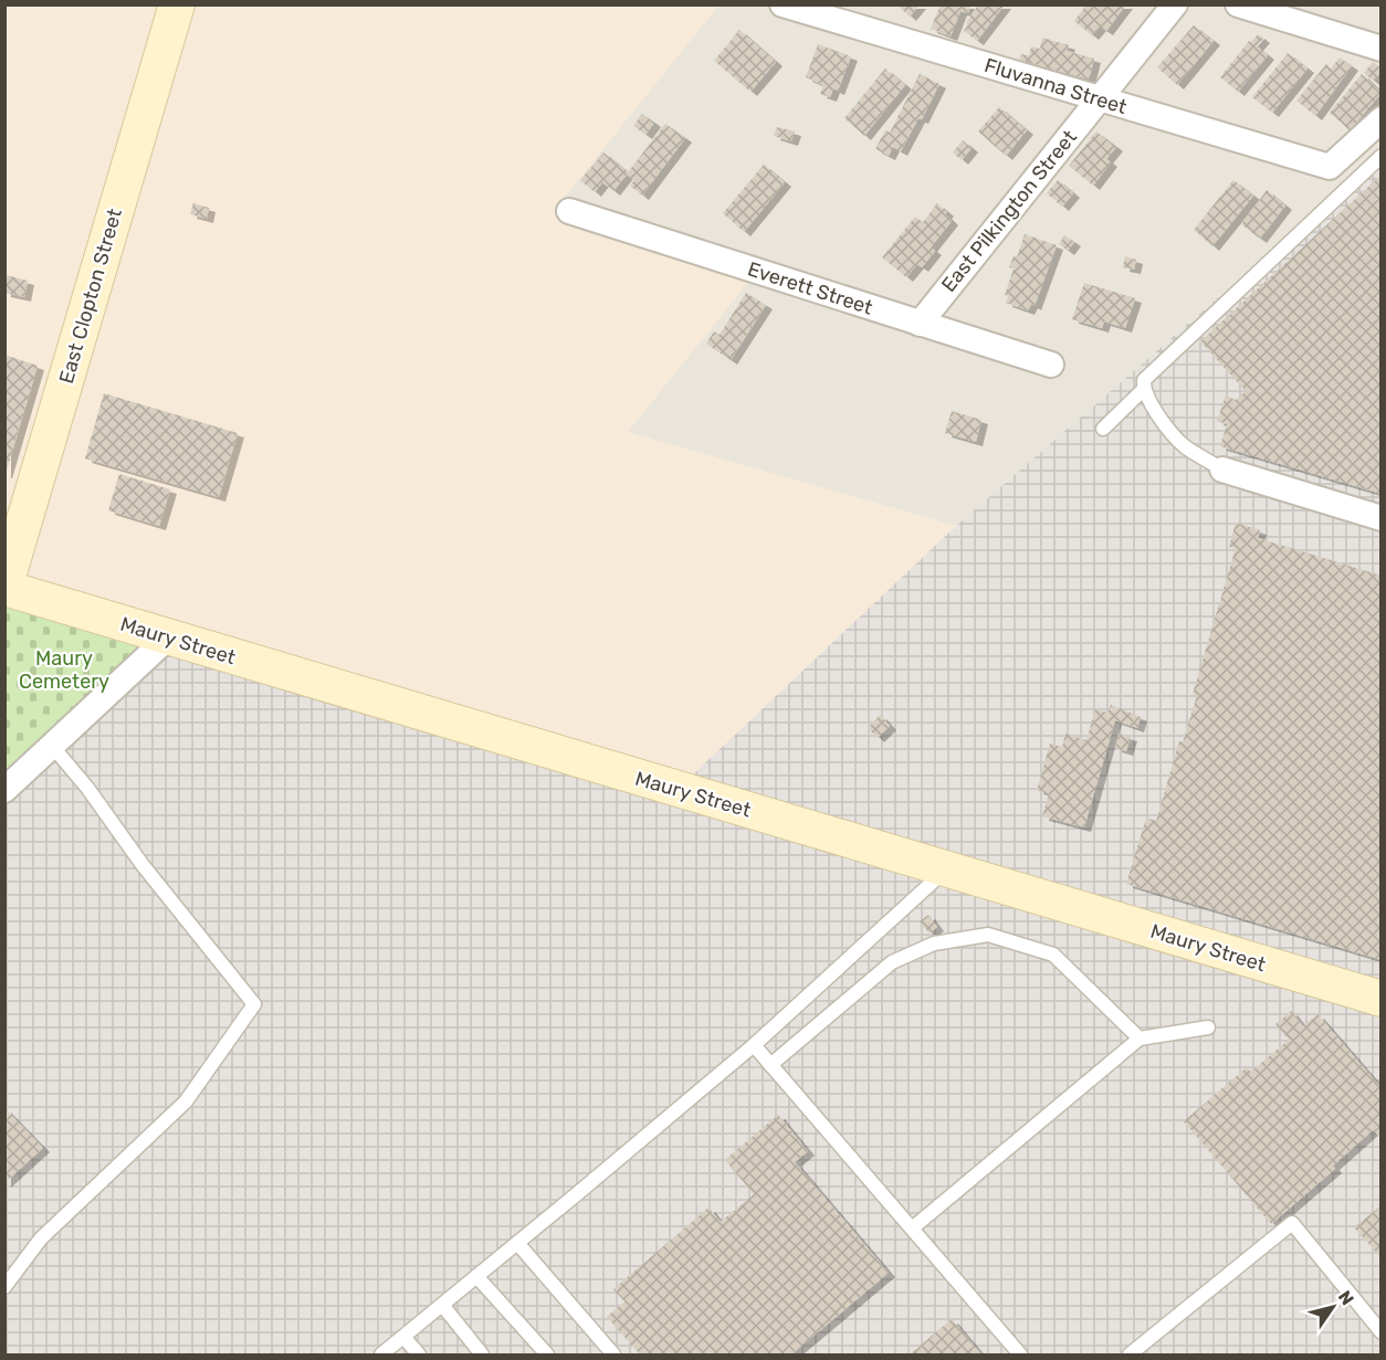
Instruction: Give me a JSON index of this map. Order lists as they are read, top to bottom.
{
  "streets": {
    "street": [
      "Fluvanna Street",
      "East Pilkington Street",
      "Everett Street",
      "East Clopton Street",
      "Maury Street"
    ]
  },
  "crossings": [
    ["Fluvanna Street", "East Pilkington Street"],
    ["East Pilkington Street", "Everett Street"],
    ["East Clopton Street", "Maury Street"]
  ],
  "parks": ["Maury Cemetery"],
  "north": "top right"
}
